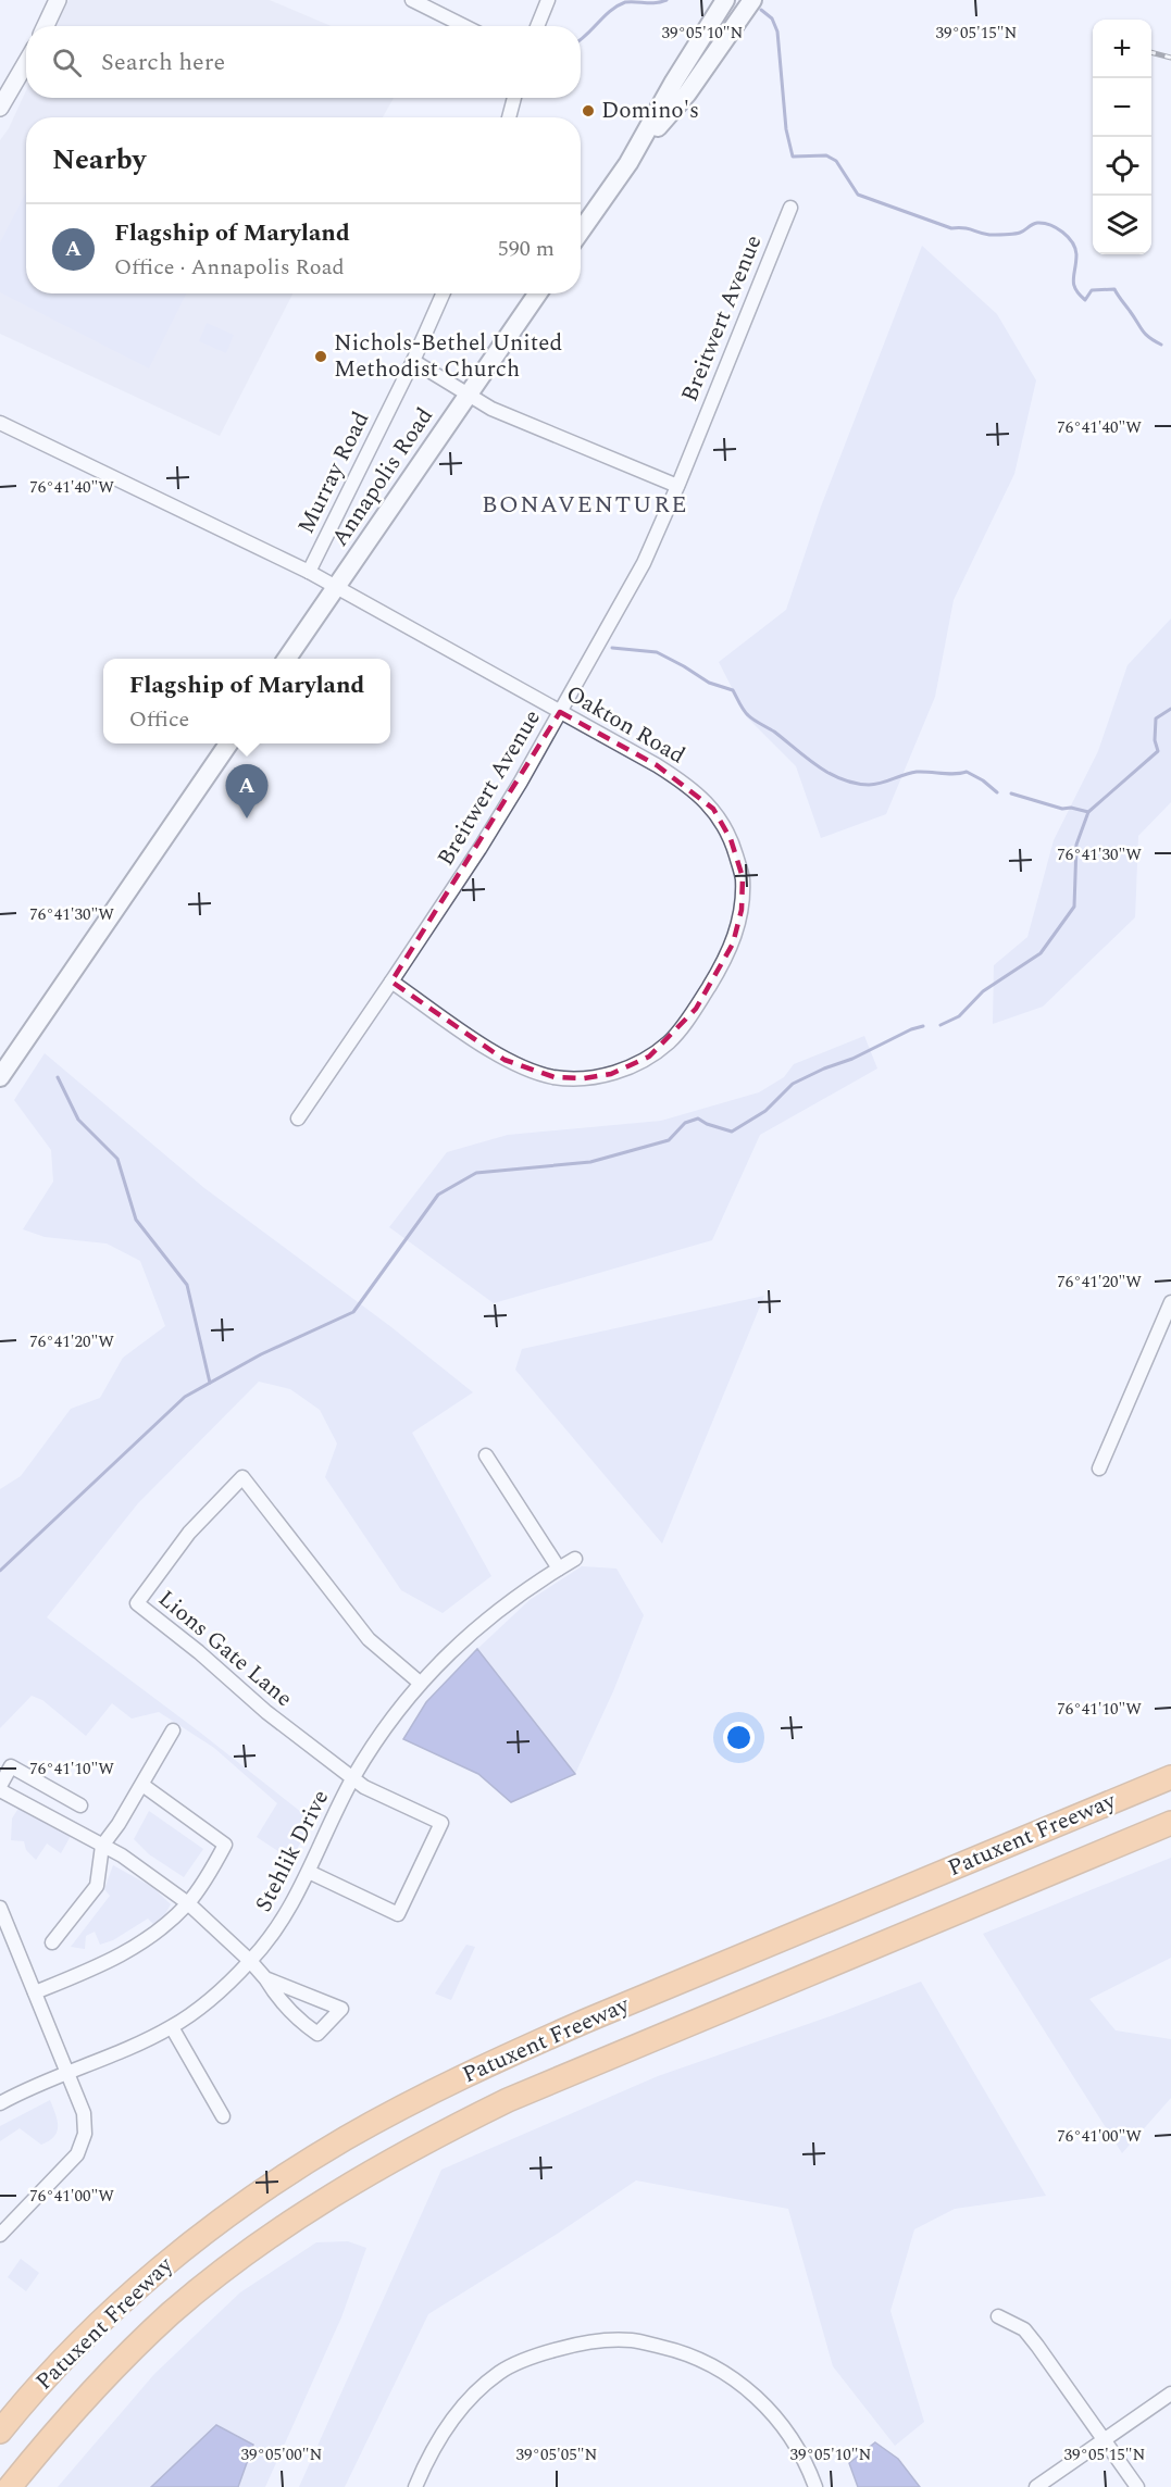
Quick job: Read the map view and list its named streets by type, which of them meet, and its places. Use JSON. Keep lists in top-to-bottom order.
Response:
{
  "streets": {
    "highway": ["Patuxent Freeway"],
    "main road": ["Annapolis Road"],
    "street": [
      "Breitwert Avenue",
      "Murray Road",
      "Oakton Road",
      "Lions Gate Lane",
      "Stehlik Drive"
    ]
  },
  "crossings": [
    ["Breitwert Avenue", "Oakton Road"],
    ["Murray Road", "Oakton Road"],
    ["Annapolis Road", "Oakton Road"],
    ["Lions Gate Lane", "Stehlik Drive"]
  ],
  "districts": ["BONAVENTURE"],
  "places": ["Domino's", "Nichols-Bethel United Methodist Church"],
  "page": {
    "map_buttons": ["+", "−"],
    "search": "Search here",
    "heading": "Nearby",
    "list": [
      {
        "mark": "A",
        "name": "Flagship of Maryland",
        "note": "Office · Annapolis Road",
        "value": "590 m"
      }
    ],
    "popup": ["Flagship of Maryland", "Office"],
    "pins": "A"
  },
  "coordinates": [
    "39°05'10\"N",
    "39°05'15\"N",
    "76°41'40\"W",
    "76°41'30\"W",
    "76°41'20\"W",
    "76°41'10\"W",
    "76°41'00\"W",
    "39°05'00\"N",
    "39°05'05\"N"
  ]
}
